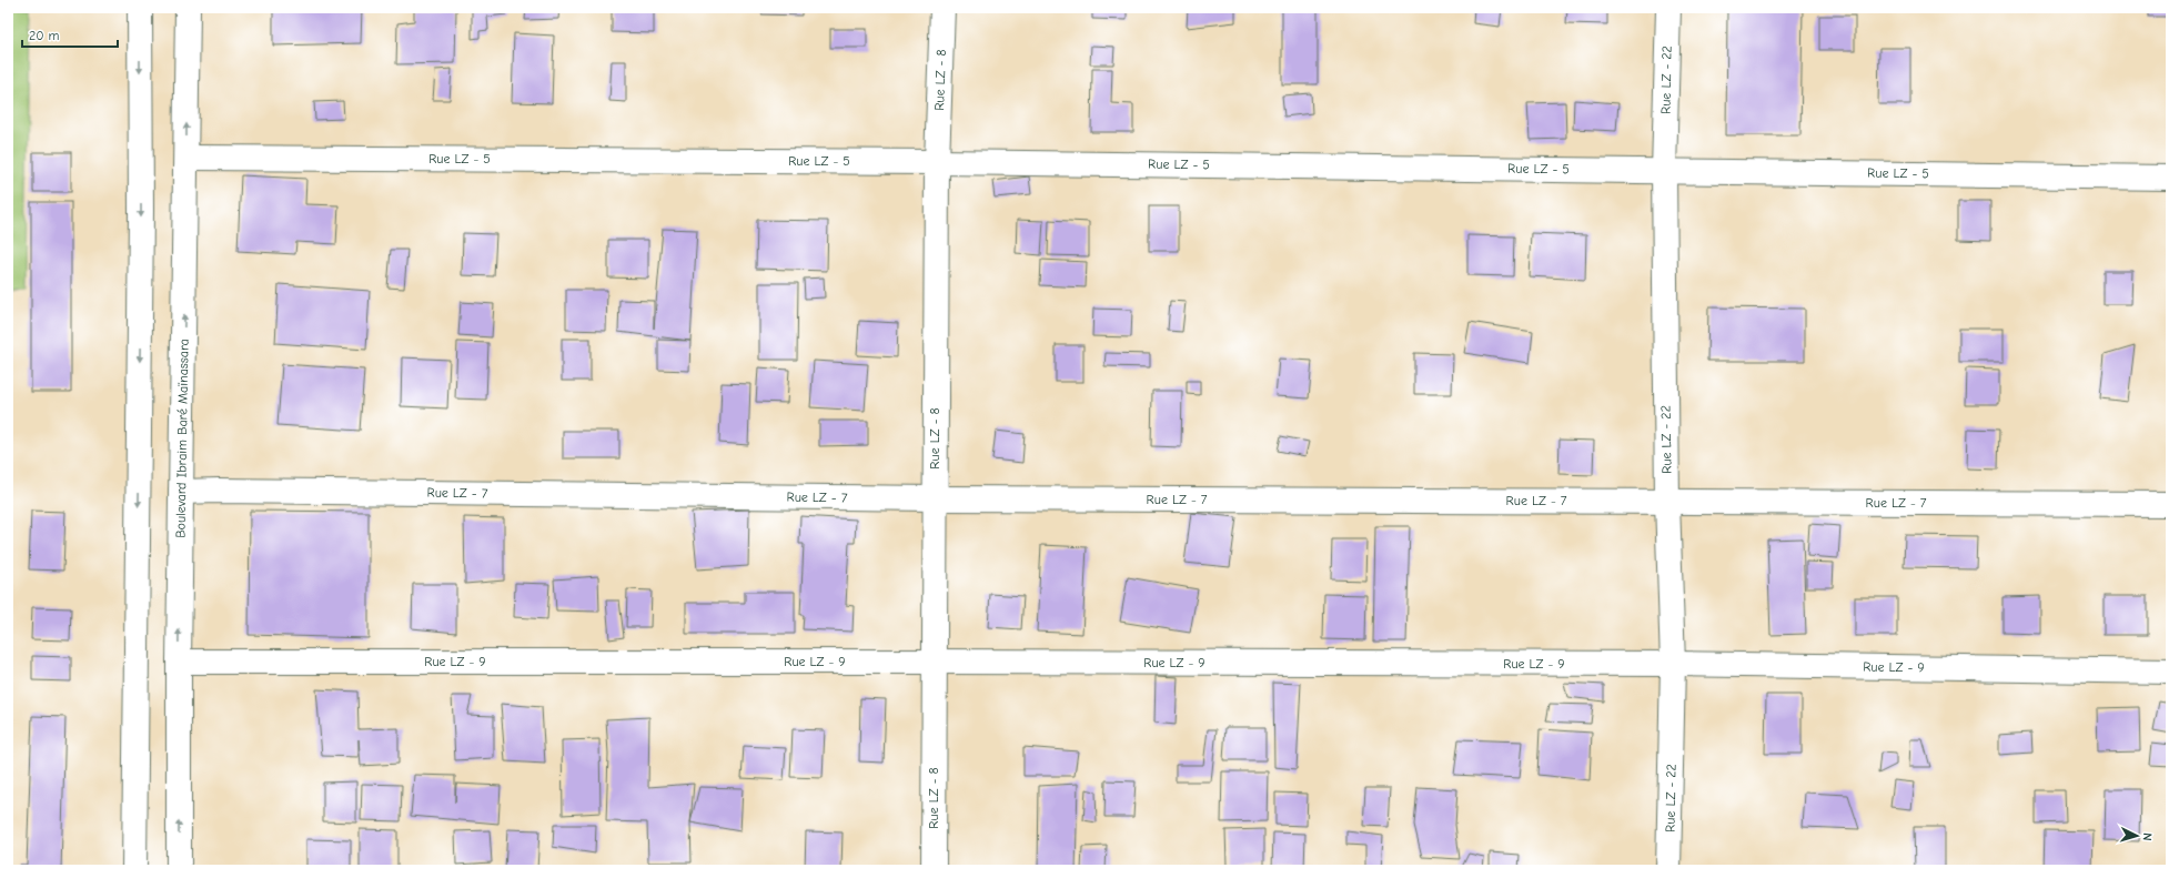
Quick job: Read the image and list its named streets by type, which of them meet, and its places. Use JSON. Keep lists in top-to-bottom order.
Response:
{
  "streets": {
    "street": [
      "Rue LZ - 8",
      "Rue LZ - 22",
      "Rue LZ - 5",
      "Boulevard Ibraim Baré Maïnassara",
      "Rue LZ - 7",
      "Rue LZ - 9"
    ]
  },
  "crossings": [
    ["Rue LZ - 8", "Rue LZ - 5"],
    ["Rue LZ - 8", "Rue LZ - 7"],
    ["Rue LZ - 8", "Rue LZ - 9"],
    ["Rue LZ - 22", "Rue LZ - 5"],
    ["Rue LZ - 22", "Rue LZ - 7"],
    ["Rue LZ - 22", "Rue LZ - 9"],
    ["Rue LZ - 5", "Boulevard Ibraim Baré Maïnassara"],
    ["Boulevard Ibraim Baré Maïnassara", "Rue LZ - 7"],
    ["Boulevard Ibraim Baré Maïnassara", "Rue LZ - 9"]
  ],
  "scale_bar": "20 m",
  "north": "right"
}
